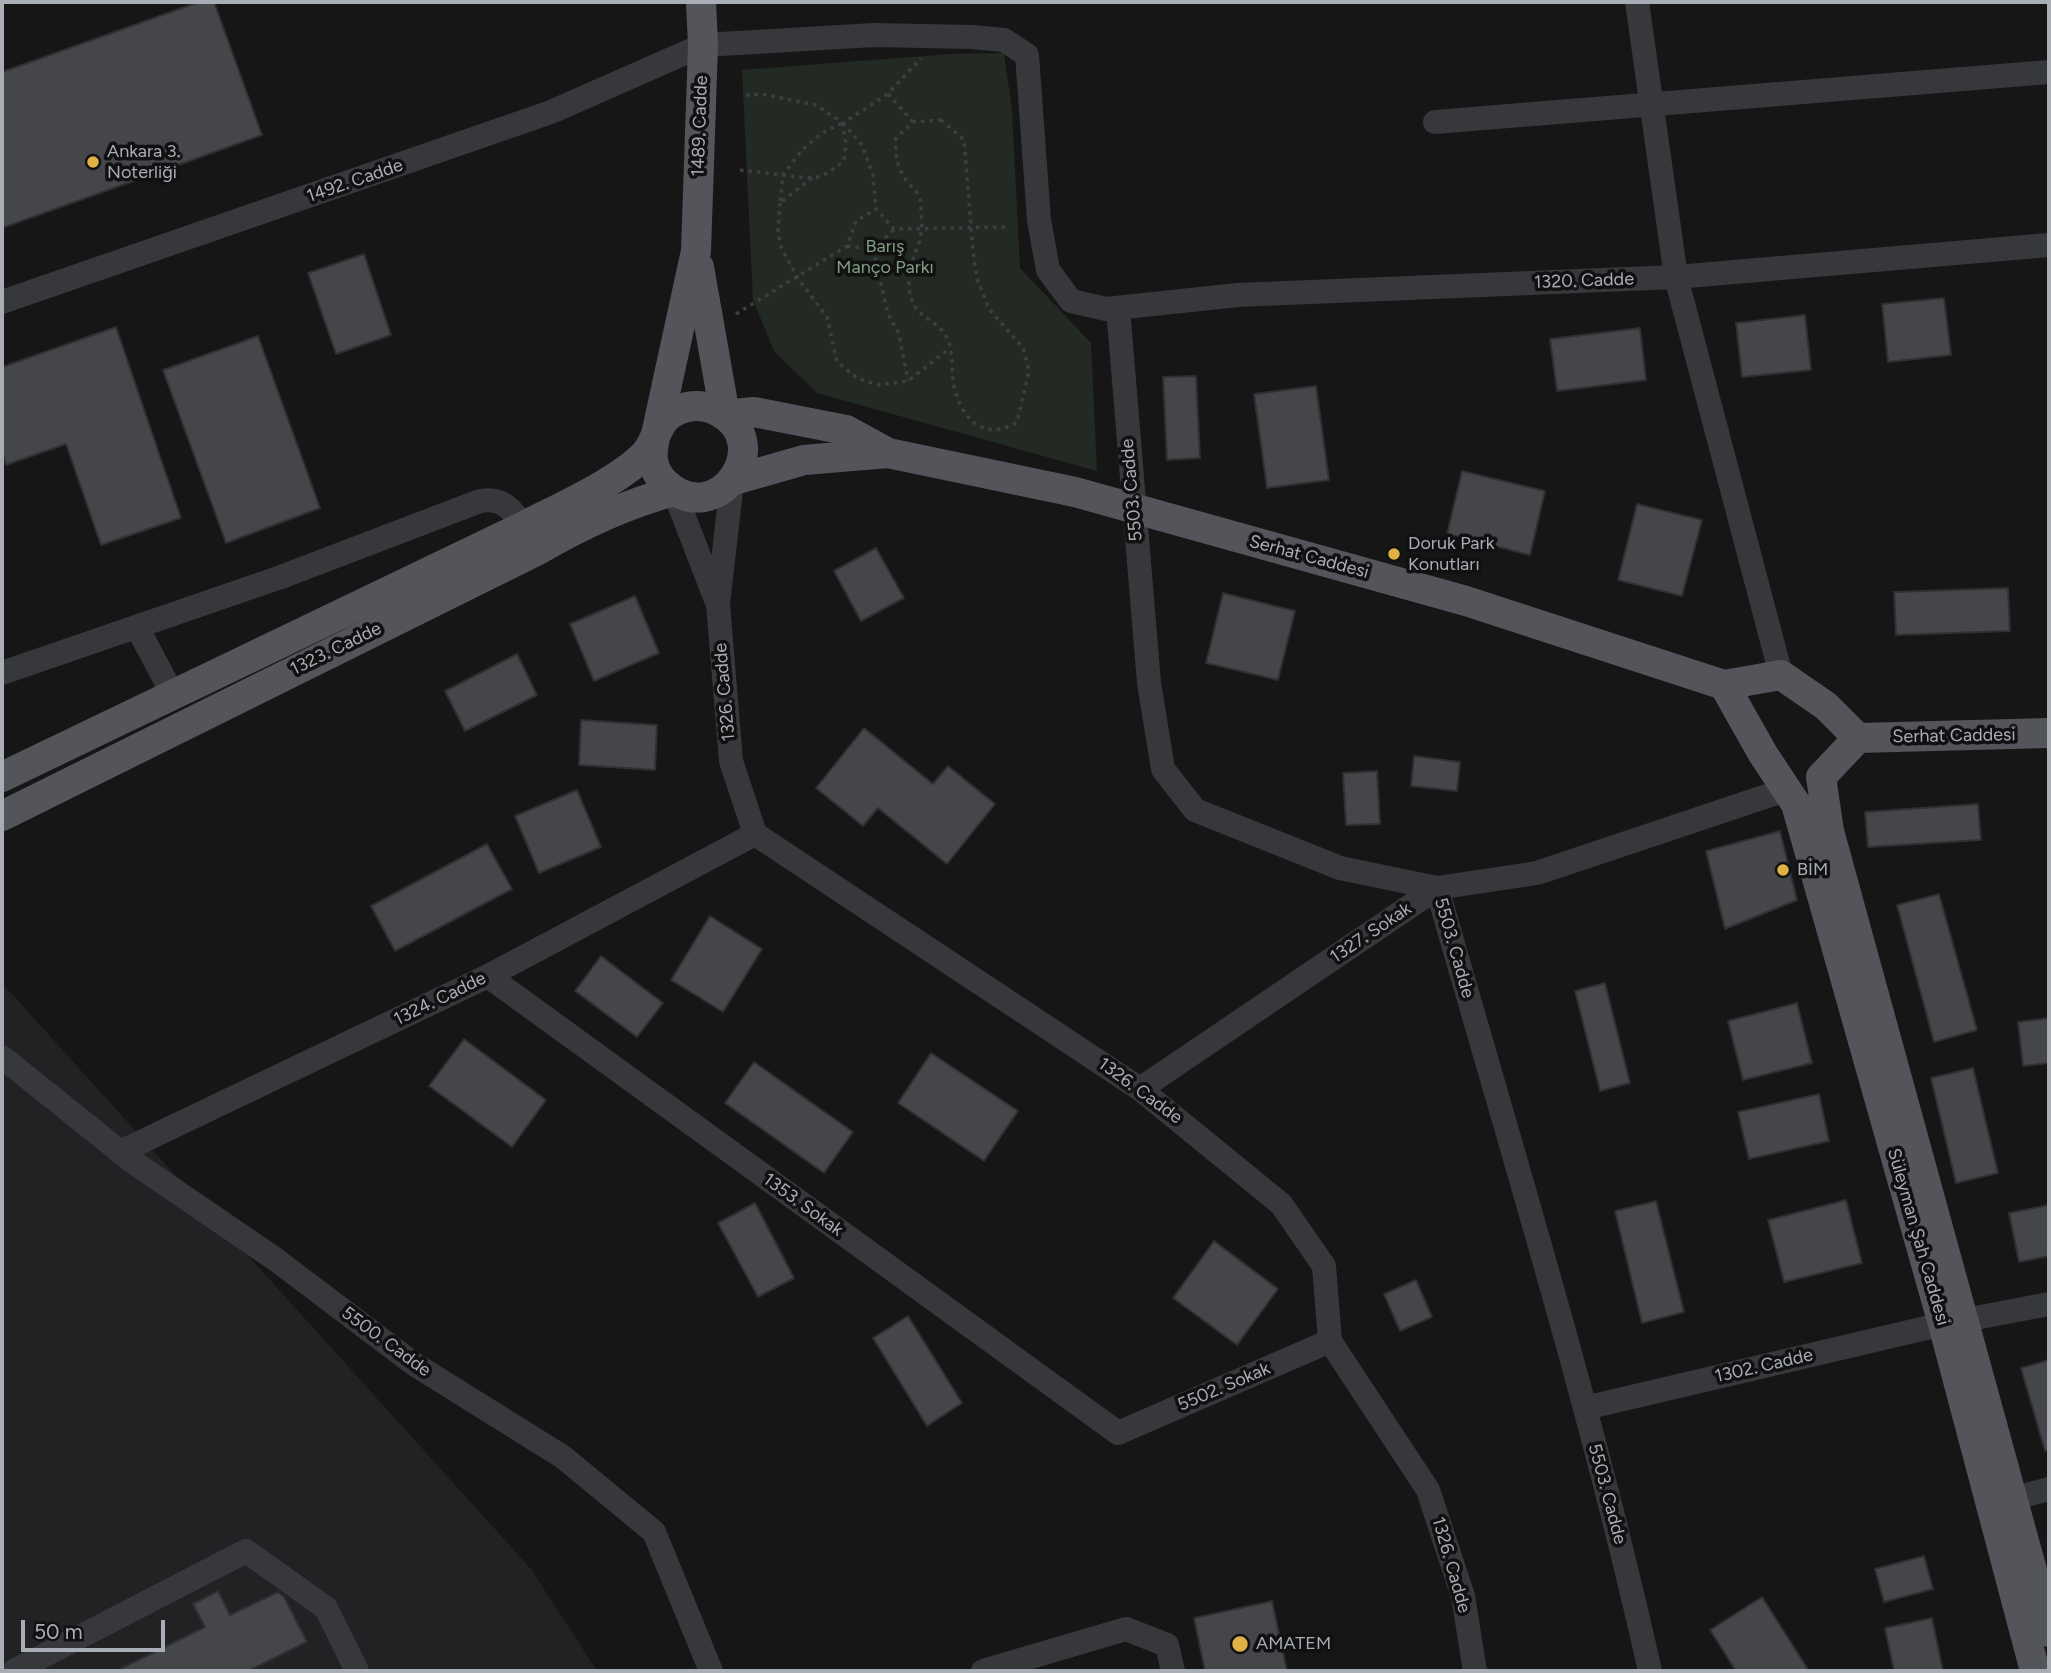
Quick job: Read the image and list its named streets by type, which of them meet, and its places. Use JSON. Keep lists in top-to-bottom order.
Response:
{
  "streets": {
    "main road": [
      "1489. Cadde",
      "Serhat Caddesi",
      "1323. Cadde",
      "Süleyman Şah Caddesi"
    ],
    "street": [
      "1492. Cadde",
      "1320. Cadde",
      "5503. Cadde",
      "1326. Cadde",
      "1327. Sokak",
      "1324. Cadde",
      "1353. Sokak",
      "5500. Cadde",
      "1302. Cadde",
      "5502. Sokak"
    ]
  },
  "crossings": [
    ["1489. Cadde", "1492. Cadde"],
    ["1489. Cadde", "1323. Cadde"],
    ["1320. Cadde", "5503. Cadde"],
    ["5503. Cadde", "Serhat Caddesi"],
    ["5503. Cadde", "1327. Sokak"],
    ["5503. Cadde", "1302. Cadde"],
    ["1326. Cadde", "1327. Sokak"],
    ["1326. Cadde", "1324. Cadde"],
    ["1326. Cadde", "5502. Sokak"],
    ["1327. Sokak", "Süleyman Şah Caddesi"],
    ["1324. Cadde", "1353. Sokak"],
    ["1324. Cadde", "5500. Cadde"],
    ["1353. Sokak", "5502. Sokak"],
    ["Süleyman Şah Caddesi", "1302. Cadde"]
  ],
  "parks": ["Barış Manço Parkı"],
  "places": [
    "Ankara 3. Noterliği",
    "Doruk Park Konutları",
    "BİM",
    "AMATEM"
  ],
  "scale_bar": "50 m"
}
